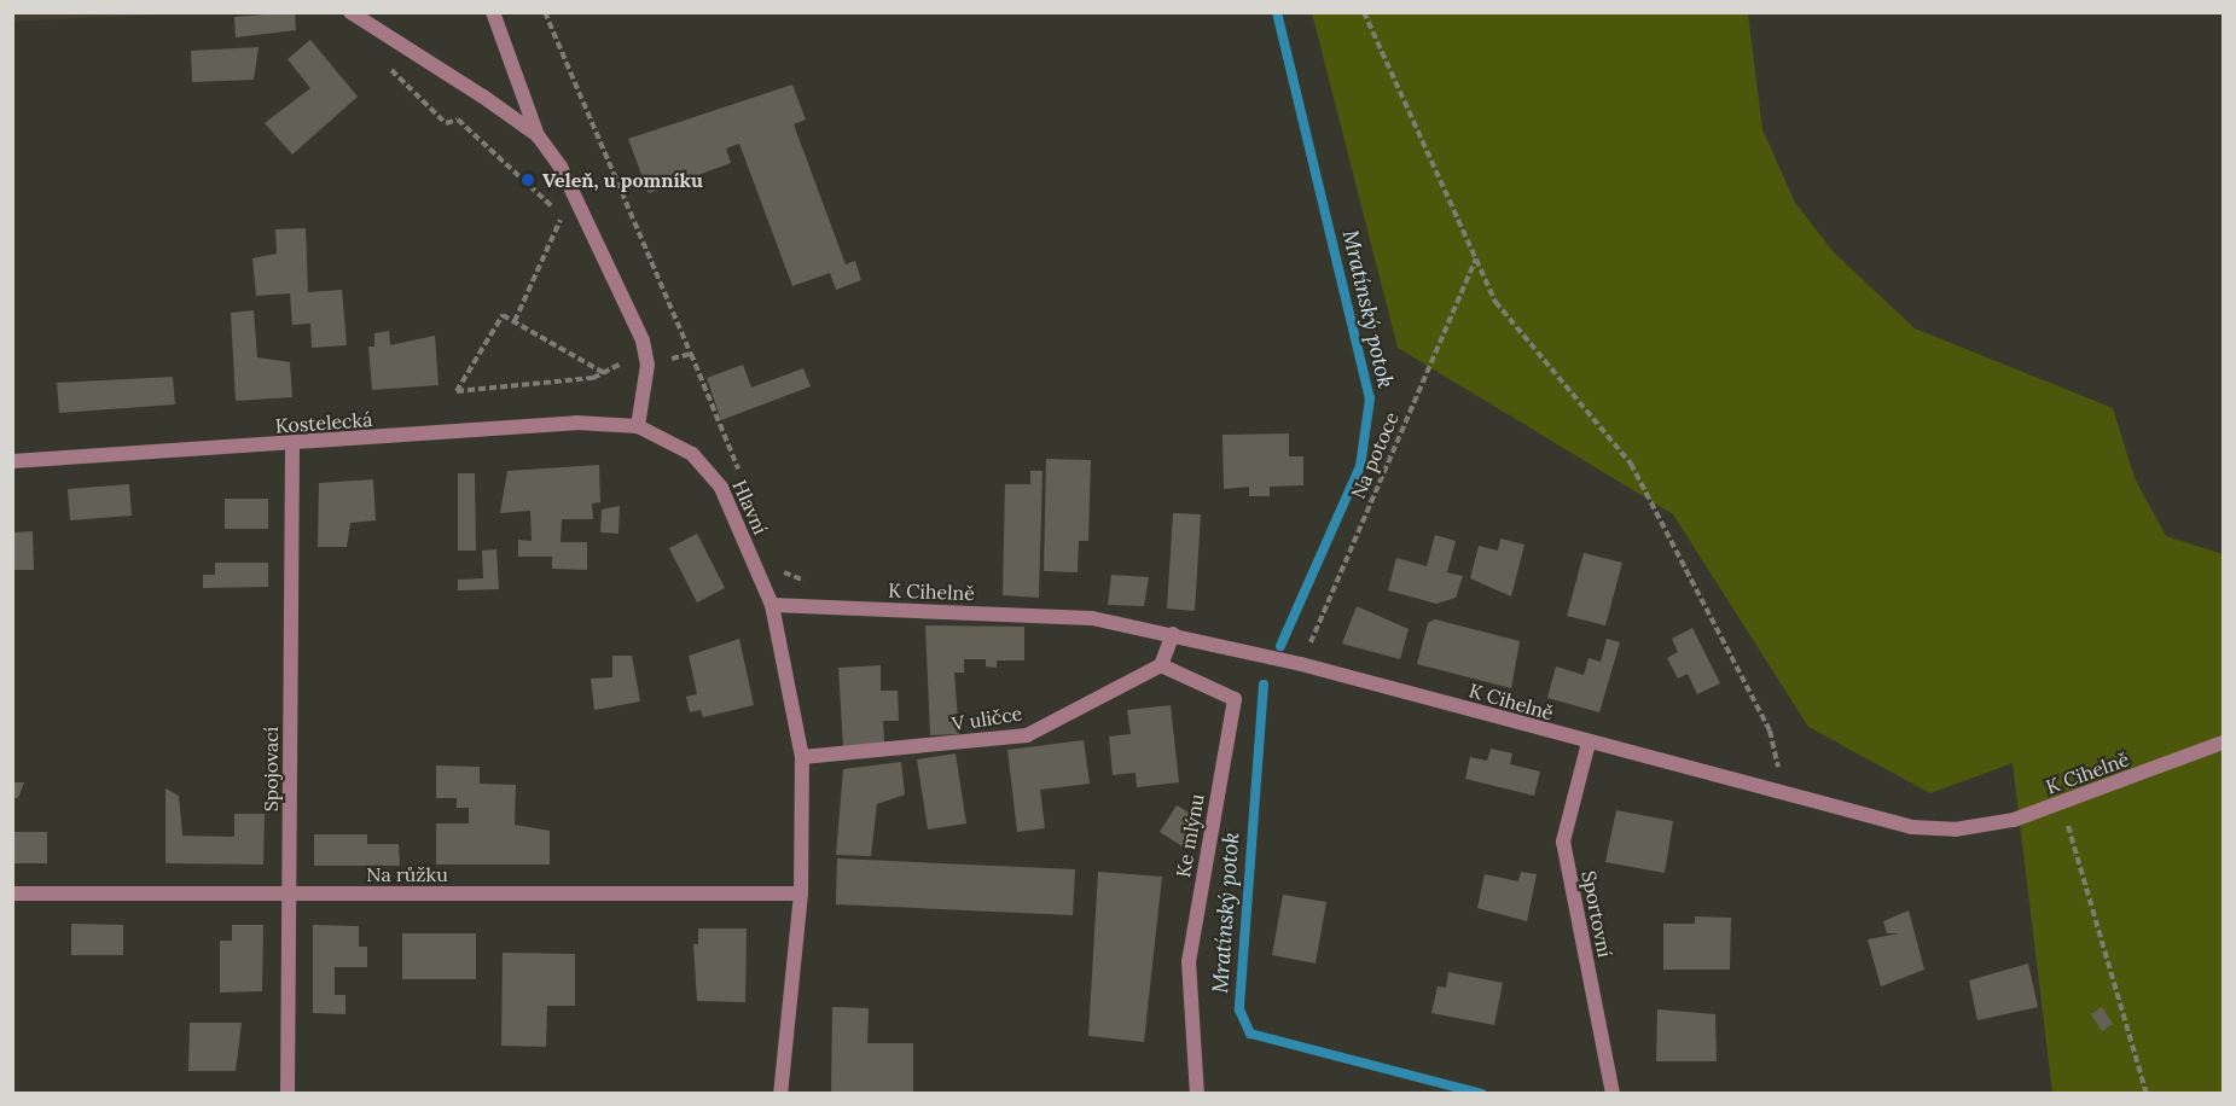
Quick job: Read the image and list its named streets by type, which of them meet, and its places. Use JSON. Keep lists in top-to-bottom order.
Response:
{
  "streets": {
    "street": [
      "Kostelecká",
      "Hlavní",
      "K Cihelně",
      "V uličce",
      "Spojovací",
      "Ke mlýnu",
      "Na růžku",
      "Sportovní"
    ],
    "path": ["Na potoce"]
  },
  "crossings": [
    ["Kostelecká", "Hlavní"],
    ["Kostelecká", "Spojovací"],
    ["Na potoce", "K Cihelně"],
    ["Hlavní", "K Cihelně"],
    ["Hlavní", "V uličce"],
    ["Hlavní", "Na růžku"],
    ["K Cihelně", "Sportovní"],
    ["V uličce", "Ke mlýnu"],
    ["Spojovací", "Na růžku"]
  ],
  "water": ["Mratínský potok"],
  "places": ["Veleň, u pomníku"]
}
